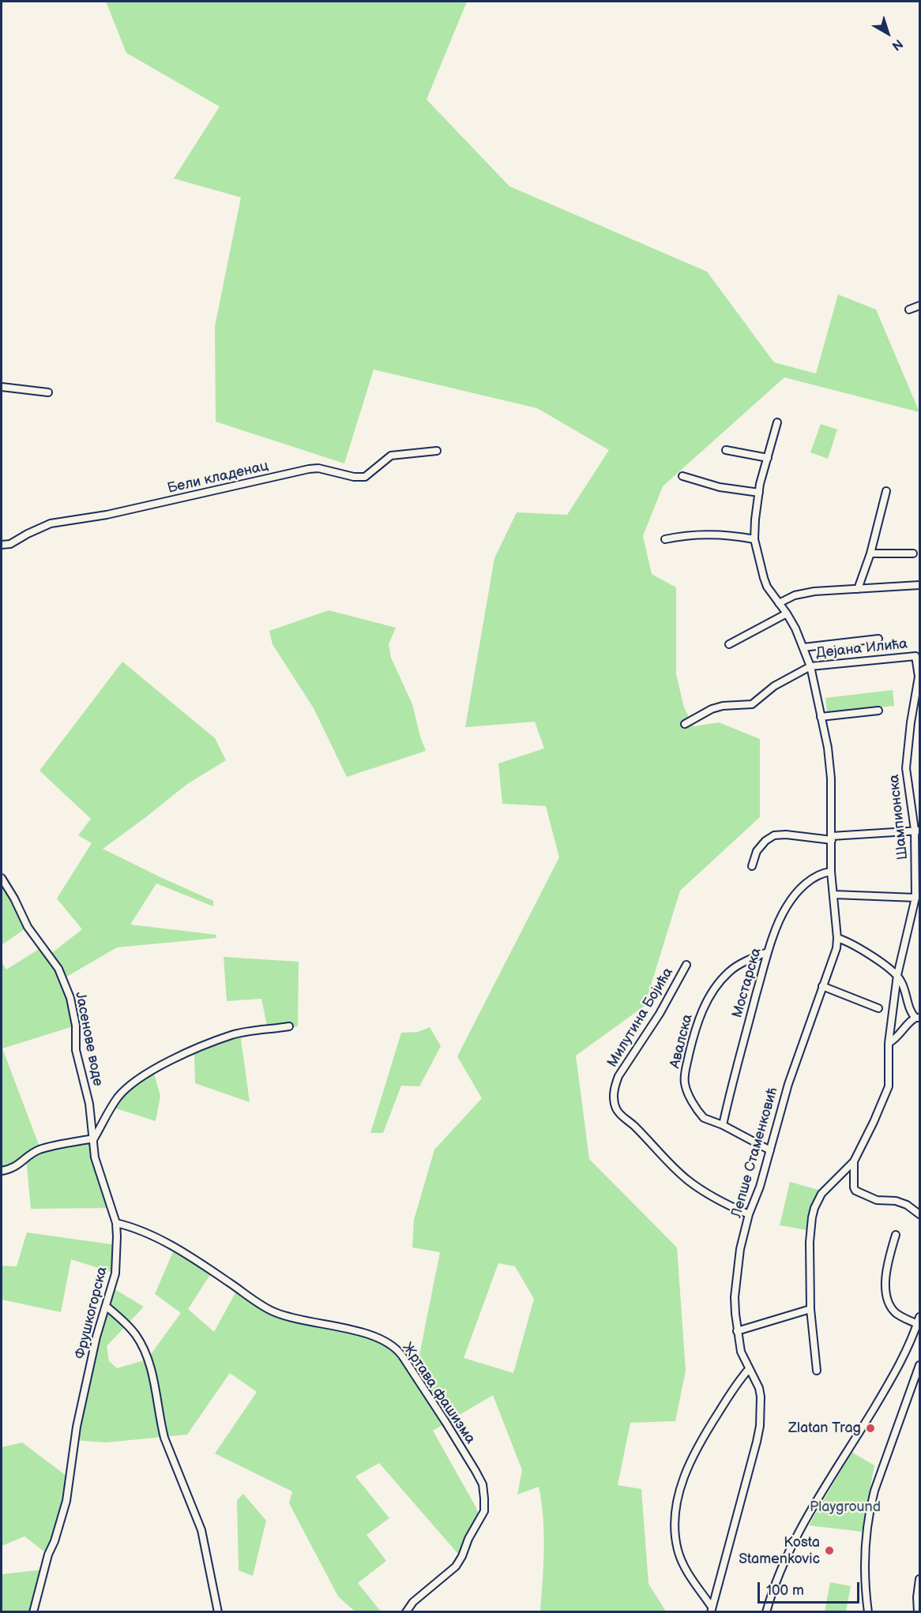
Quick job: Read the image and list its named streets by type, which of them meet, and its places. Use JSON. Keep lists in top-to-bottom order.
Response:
{
  "streets": {
    "street": [
      "Бели кладенац",
      "Дејана Илића",
      "Шампионска",
      "Мостарска",
      "Милутина Бојића",
      "Јасенове воде",
      "Авалска",
      "Лепше Стаменковић",
      "Фрушкогорска",
      "Жртава фашизма"
    ]
  },
  "crossings": [
    ["Дејана Илића", "Шампионска"],
    ["Дејана Илића", "Лепше Стаменковић"],
    ["Мостарска", "Авалска"],
    ["Мостарска", "Лепше Стаменковић"],
    ["Милутина Бојића", "Лепше Стаменковић"],
    ["Јасенове воде", "Фрушкогорска"],
    ["Авалска", "Лепше Стаменковић"],
    ["Фрушкогорска", "Жртава фашизма"]
  ],
  "parks": ["Playground"],
  "places": ["Zlatan Trag", "Kosta Stamenkovic"],
  "scale_bar": "100 m",
  "north": "bottom right"
}
